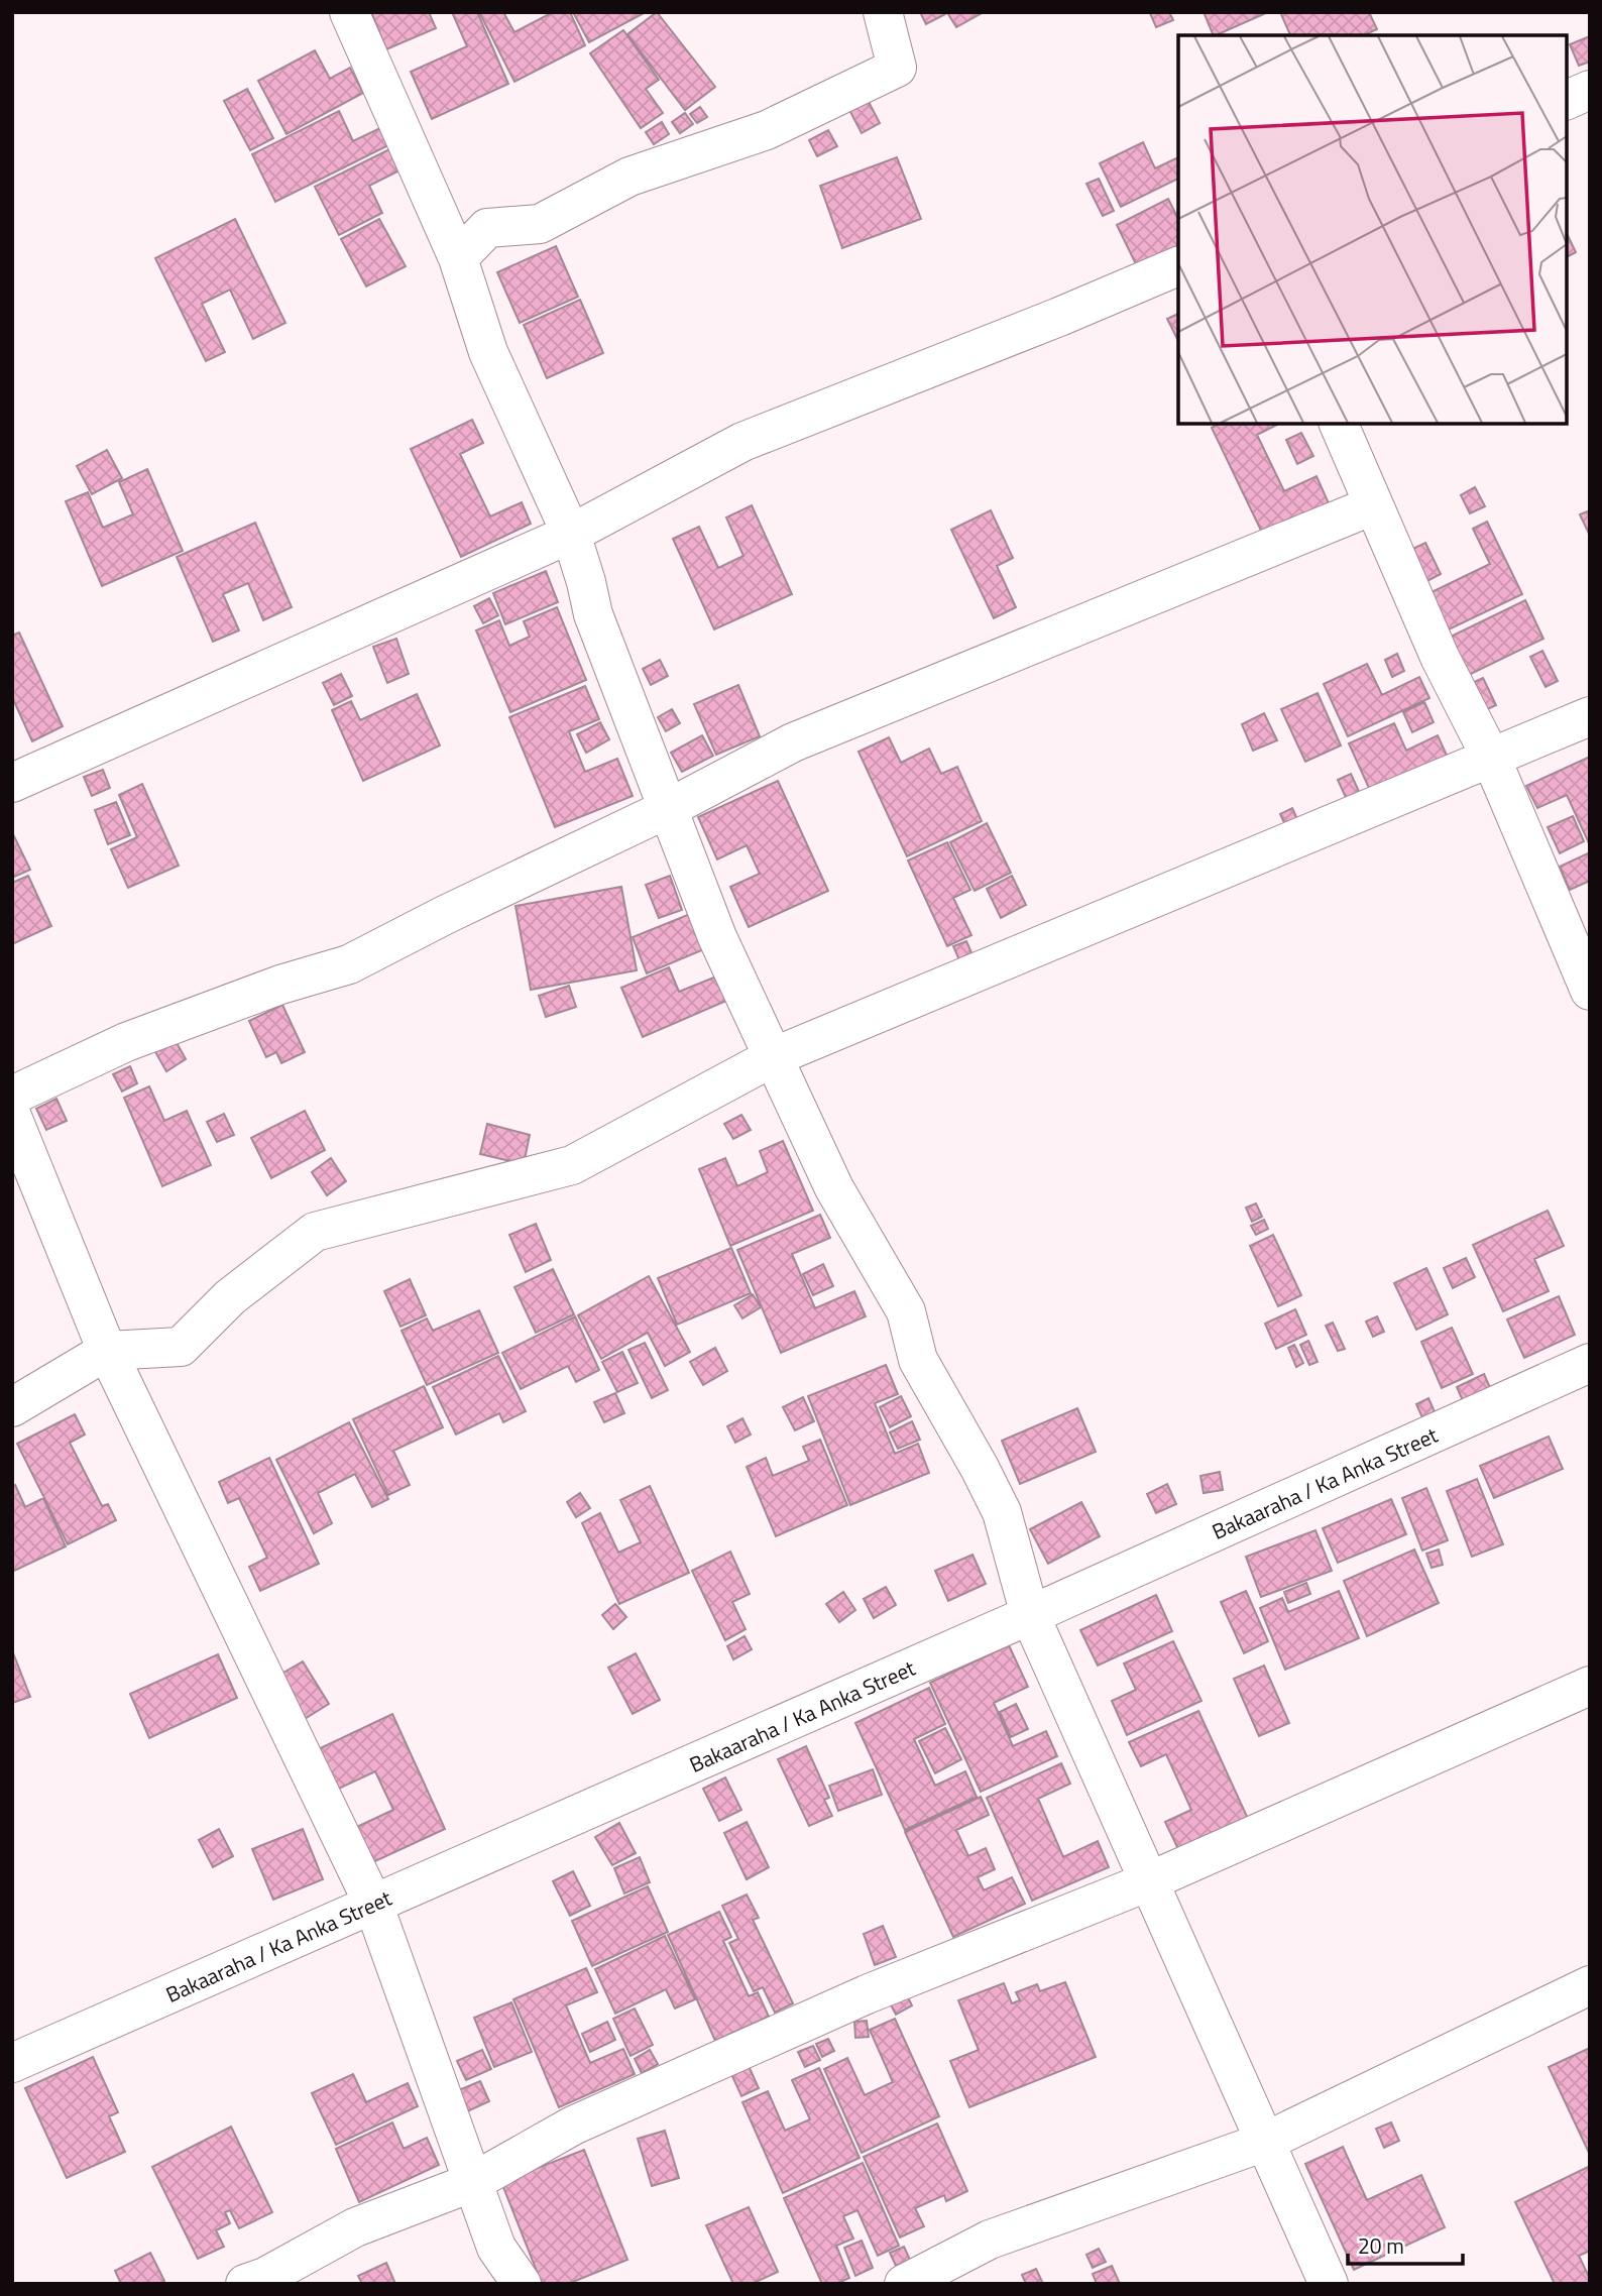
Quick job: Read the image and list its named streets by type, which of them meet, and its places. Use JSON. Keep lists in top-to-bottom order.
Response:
{
  "streets": {
    "street": ["Bakaaraha / Ka Anka Street"]
  },
  "scale_bar": "20 m"
}
